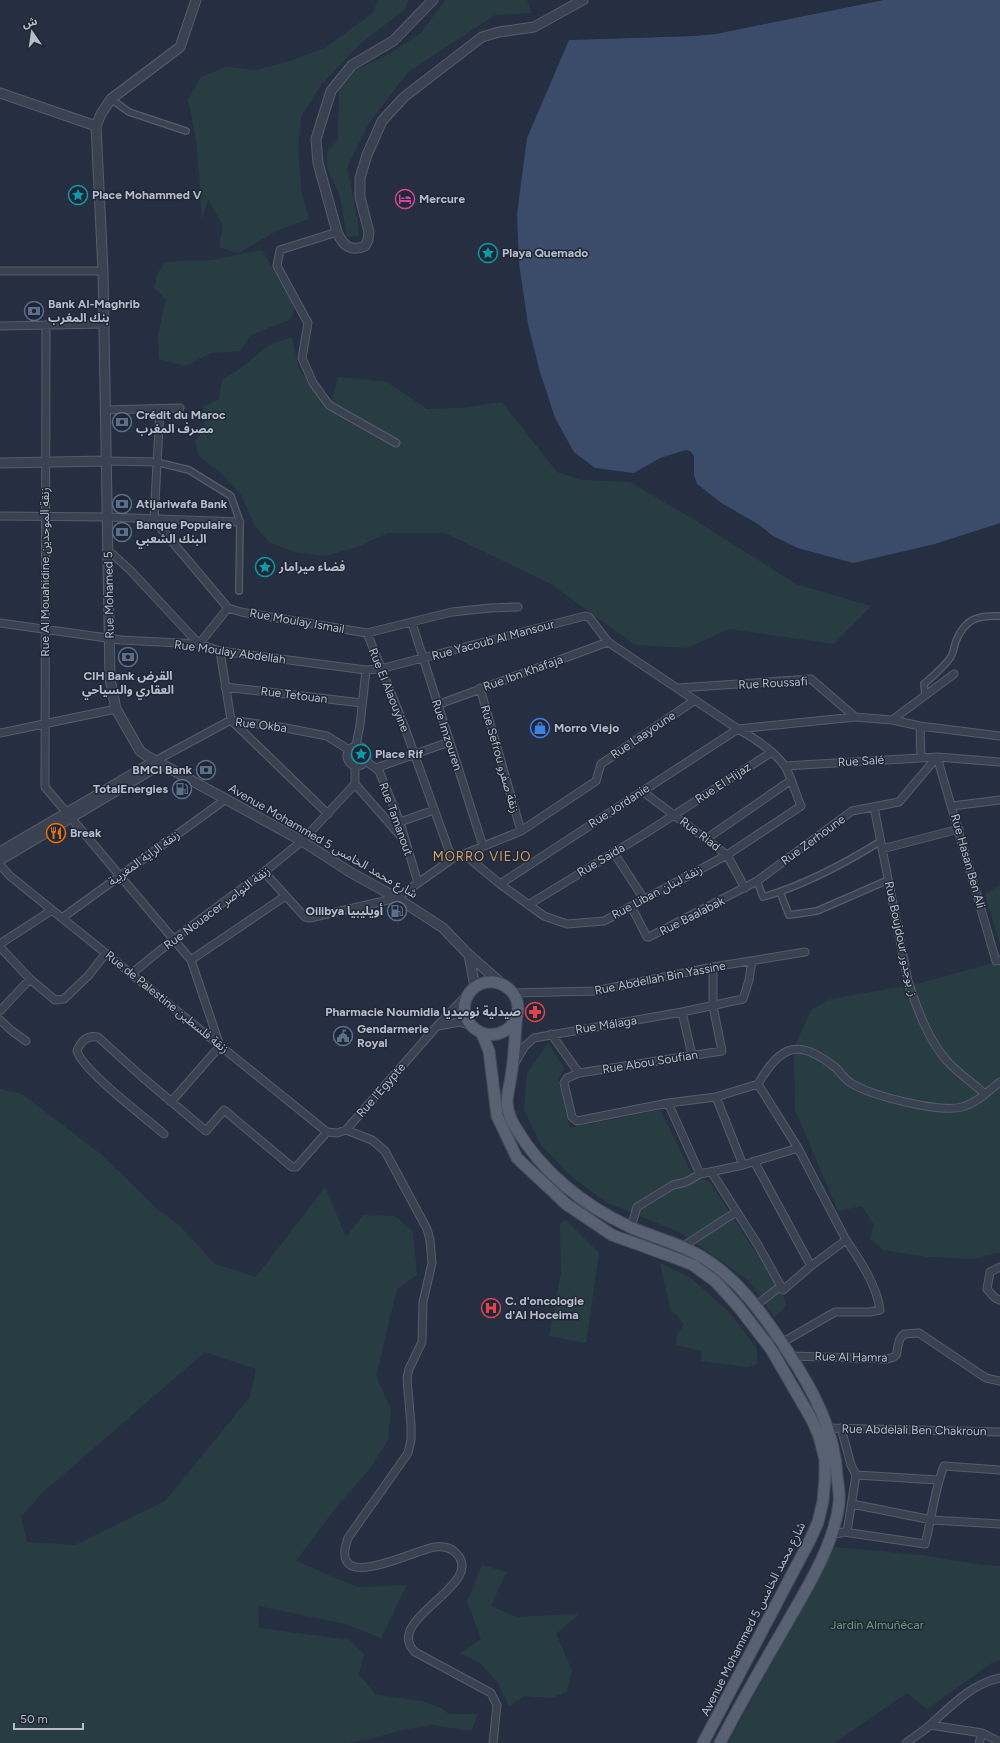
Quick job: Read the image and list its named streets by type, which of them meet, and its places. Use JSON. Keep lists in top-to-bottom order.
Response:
{
  "streets": {
    "main road": ["Avenue Mohammed 5 شارع محمد الخامس"],
    "street": [
      "Rue Al Mouahidine زنقة الموحدين",
      "Rue Mohamed 5",
      "Rue Moulay Ismail",
      "Rue Yacoub Al Mansour",
      "Rue Moulay Abdellah",
      "Rue Ibn Khafaja",
      "Rue Roussafi",
      "Rue El Alaouyine",
      "Rue Tetouan",
      "Rue Okba",
      "Rue Imzouren",
      "Rue Laayoune",
      "Rue Sefrou زنقة صفرو",
      "Rue Salé",
      "Rue El Hijaz",
      "Rue Jordanie",
      "Rue Tamanout",
      "Rue Riad",
      "Rue Zerhoune",
      "زنقة الراية المغربية",
      "Rue Saida",
      "Rue Hasan Ben Ali",
      "Rue Liban زنقة لبنان",
      "Rue Nouacer زنقة النواصر",
      "Rue Baalabak",
      "Rue Boujdour ز. بوجدور",
      "Rue Abdellah Bin Yassine",
      "Rue de Palestine زنقة فلسطين",
      "Rue Málaga",
      "Rue Abou Soufian",
      "Rue l'Egypte",
      "Rue Al Hamra",
      "Rue Abdelali Ben Chakroun"
    ]
  },
  "crossings": [
    ["Rue Al Mouahidine زنقة الموحدين", "Rue Moulay Abdellah"],
    ["Rue Al Mouahidine زنقة الموحدين", "زنقة الراية المغربية"],
    ["Rue Al Mouahidine زنقة الموحدين", "Rue Nouacer زنقة النواصر"],
    ["Rue Mohamed 5", "Rue Moulay Abdellah"],
    ["Rue Mohamed 5", "Rue Okba"],
    ["Rue Mohamed 5", "Avenue Mohammed 5 شارع محمد الخامس"],
    ["Rue Moulay Ismail", "Rue El Alaouyine"],
    ["Rue Yacoub Al Mansour", "Rue Moulay Abdellah"],
    ["Rue Yacoub Al Mansour", "Rue Ibn Khafaja"],
    ["Rue Yacoub Al Mansour", "Rue El Alaouyine"],
    ["Rue Yacoub Al Mansour", "Rue Imzouren"],
    ["Rue Ibn Khafaja", "Rue Imzouren"],
    ["Rue Ibn Khafaja", "Rue Sefrou زنقة صفرو"],
    ["Rue El Alaouyine", "Rue Laayoune"],
    ["Rue Okba", "Rue Tamanout"],
    ["Rue Okba", "Avenue Mohammed 5 شارع محمد الخامس"],
    ["Rue Imzouren", "Rue Laayoune"],
    ["Rue Laayoune", "Rue Sefrou زنقة صفرو"],
    ["Rue Laayoune", "Rue Tamanout"],
    ["Rue Laayoune", "Avenue Mohammed 5 شارع محمد الخامس"],
    ["Rue Laayoune", "Rue Liban زنقة لبنان"],
    ["Rue Salé", "Rue Zerhoune"],
    ["Rue Salé", "Rue Hasan Ben Ali"],
    ["Rue El Hijaz", "Rue Riad"],
    ["Rue El Hijaz", "Rue Saida"],
    ["Rue Jordanie", "Rue Riad"],
    ["Rue Jordanie", "Rue Liban زنقة لبنان"],
    ["Rue Riad", "Rue Zerhoune"],
    ["Rue Riad", "Rue Saida"],
    ["Rue Riad", "Rue Liban زنقة لبنان"],
    ["Rue Riad", "Rue Baalabak"],
    ["Rue Zerhoune", "Rue Hasan Ben Ali"],
    ["Rue Zerhoune", "Rue Baalabak"],
    ["Rue Zerhoune", "Rue Boujdour ز. بوجدور"],
    ["Avenue Mohammed 5 شارع محمد الخامس", "زنقة الراية المغربية"],
    ["Avenue Mohammed 5 شارع محمد الخامس", "Rue Nouacer زنقة النواصر"],
    ["Avenue Mohammed 5 شارع محمد الخامس", "Rue Abdellah Bin Yassine"],
    ["Avenue Mohammed 5 شارع محمد الخامس", "Rue l'Egypte"],
    ["زنقة الراية المغربية", "Rue de Palestine زنقة فلسطين"],
    ["Rue Saida", "Rue Liban زنقة لبنان"],
    ["Rue Liban زنقة لبنان", "Rue Baalabak"],
    ["Rue Nouacer زنقة النواصر", "Rue de Palestine زنقة فلسطين"],
    ["Rue Abdellah Bin Yassine", "Rue Málaga"],
    ["Rue Abdellah Bin Yassine", "Rue l'Egypte"],
    ["Rue Málaga", "Rue Abou Soufian"]
  ],
  "districts": ["MORRO VIEJO"],
  "parks": ["Jardín Almuñécar"],
  "places": {
    "place": [
      "Place Mohammed V",
      "Playa Quemado",
      "فضاء ميرامار",
      "Place Rif"
    ],
    "hotel": ["Mercure"],
    "bank": [
      "Bank Al-Maghrib بنك المغرب",
      "Crédit du Maroc مصرف المغرب",
      "Atijariwafa Bank",
      "Banque Populaire البنك الشعبي",
      "CIH Bank القرض العقاري والسياحي",
      "BMCI Bank"
    ],
    "shop": ["Morro Viejo"],
    "fuel station": ["TotalEnergies", "Oilibya أويليبيا"],
    "restaurant": ["Break"],
    "pharmacy": ["Pharmacie Noumidia صيدلية نوميديا"],
    "public building": ["Gendarmerie Royal"],
    "hospital": ["C. d'oncologie d'Al Hoceima"]
  },
  "scale_bar": "50 m",
  "north": "top"
}
